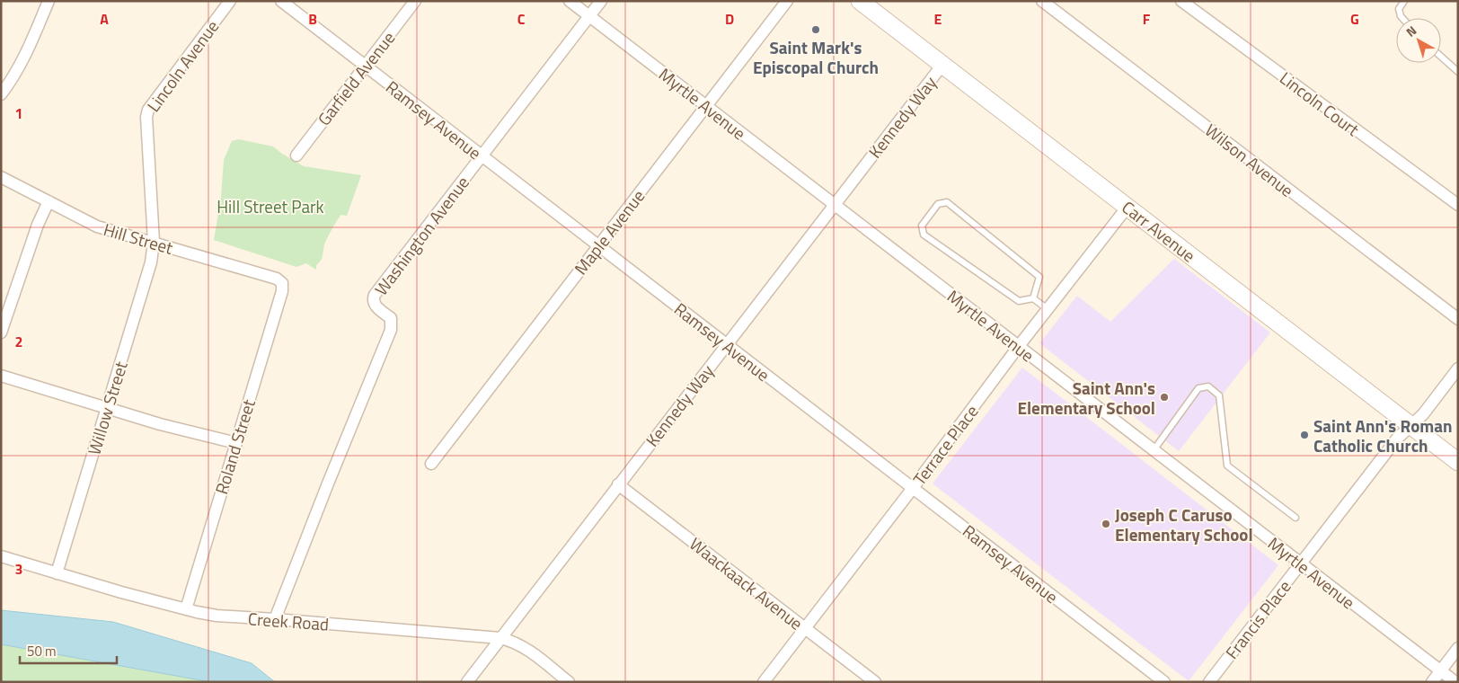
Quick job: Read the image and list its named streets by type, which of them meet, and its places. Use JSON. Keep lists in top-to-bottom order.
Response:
{
  "streets": {
    "street": [
      "Lincoln Avenue",
      "Garfield Avenue",
      "Myrtle Avenue",
      "Lincoln Court",
      "Kennedy Way",
      "Ramsey Avenue",
      "Wilson Avenue",
      "Carr Avenue",
      "Maple Avenue",
      "Washington Avenue",
      "Hill Street",
      "Willow Street",
      "Terrace Place",
      "Roland Street",
      "Waackaack Avenue",
      "Francis Place",
      "Creek Road"
    ]
  },
  "crossings": [
    ["Lincoln Avenue", "Hill Street"],
    ["Lincoln Avenue", "Willow Street"],
    ["Garfield Avenue", "Ramsey Avenue"],
    ["Myrtle Avenue", "Kennedy Way"],
    ["Myrtle Avenue", "Maple Avenue"],
    ["Myrtle Avenue", "Washington Avenue"],
    ["Myrtle Avenue", "Terrace Place"],
    ["Myrtle Avenue", "Francis Place"],
    ["Kennedy Way", "Ramsey Avenue"],
    ["Kennedy Way", "Carr Avenue"],
    ["Kennedy Way", "Waackaack Avenue"],
    ["Kennedy Way", "Creek Road"],
    ["Ramsey Avenue", "Maple Avenue"],
    ["Ramsey Avenue", "Washington Avenue"],
    ["Ramsey Avenue", "Terrace Place"],
    ["Carr Avenue", "Terrace Place"],
    ["Carr Avenue", "Francis Place"],
    ["Washington Avenue", "Creek Road"],
    ["Hill Street", "Willow Street"],
    ["Hill Street", "Roland Street"],
    ["Willow Street", "Creek Road"],
    ["Terrace Place", "Waackaack Avenue"],
    ["Roland Street", "Creek Road"]
  ],
  "parks": ["Hill Street Park"],
  "places": [
    "Saint Mark's Episcopal Church",
    "Saint Ann's Elementary School",
    "Saint Ann's Roman Catholic Church",
    "Joseph C Caruso Elementary School"
  ],
  "scale_bar": "50 m",
  "north": "top left",
  "grid": {
    "columns": [
      "A",
      "B",
      "C",
      "D",
      "E",
      "F",
      "G"
    ],
    "rows": ["1", "2", "3"]
  }
}
